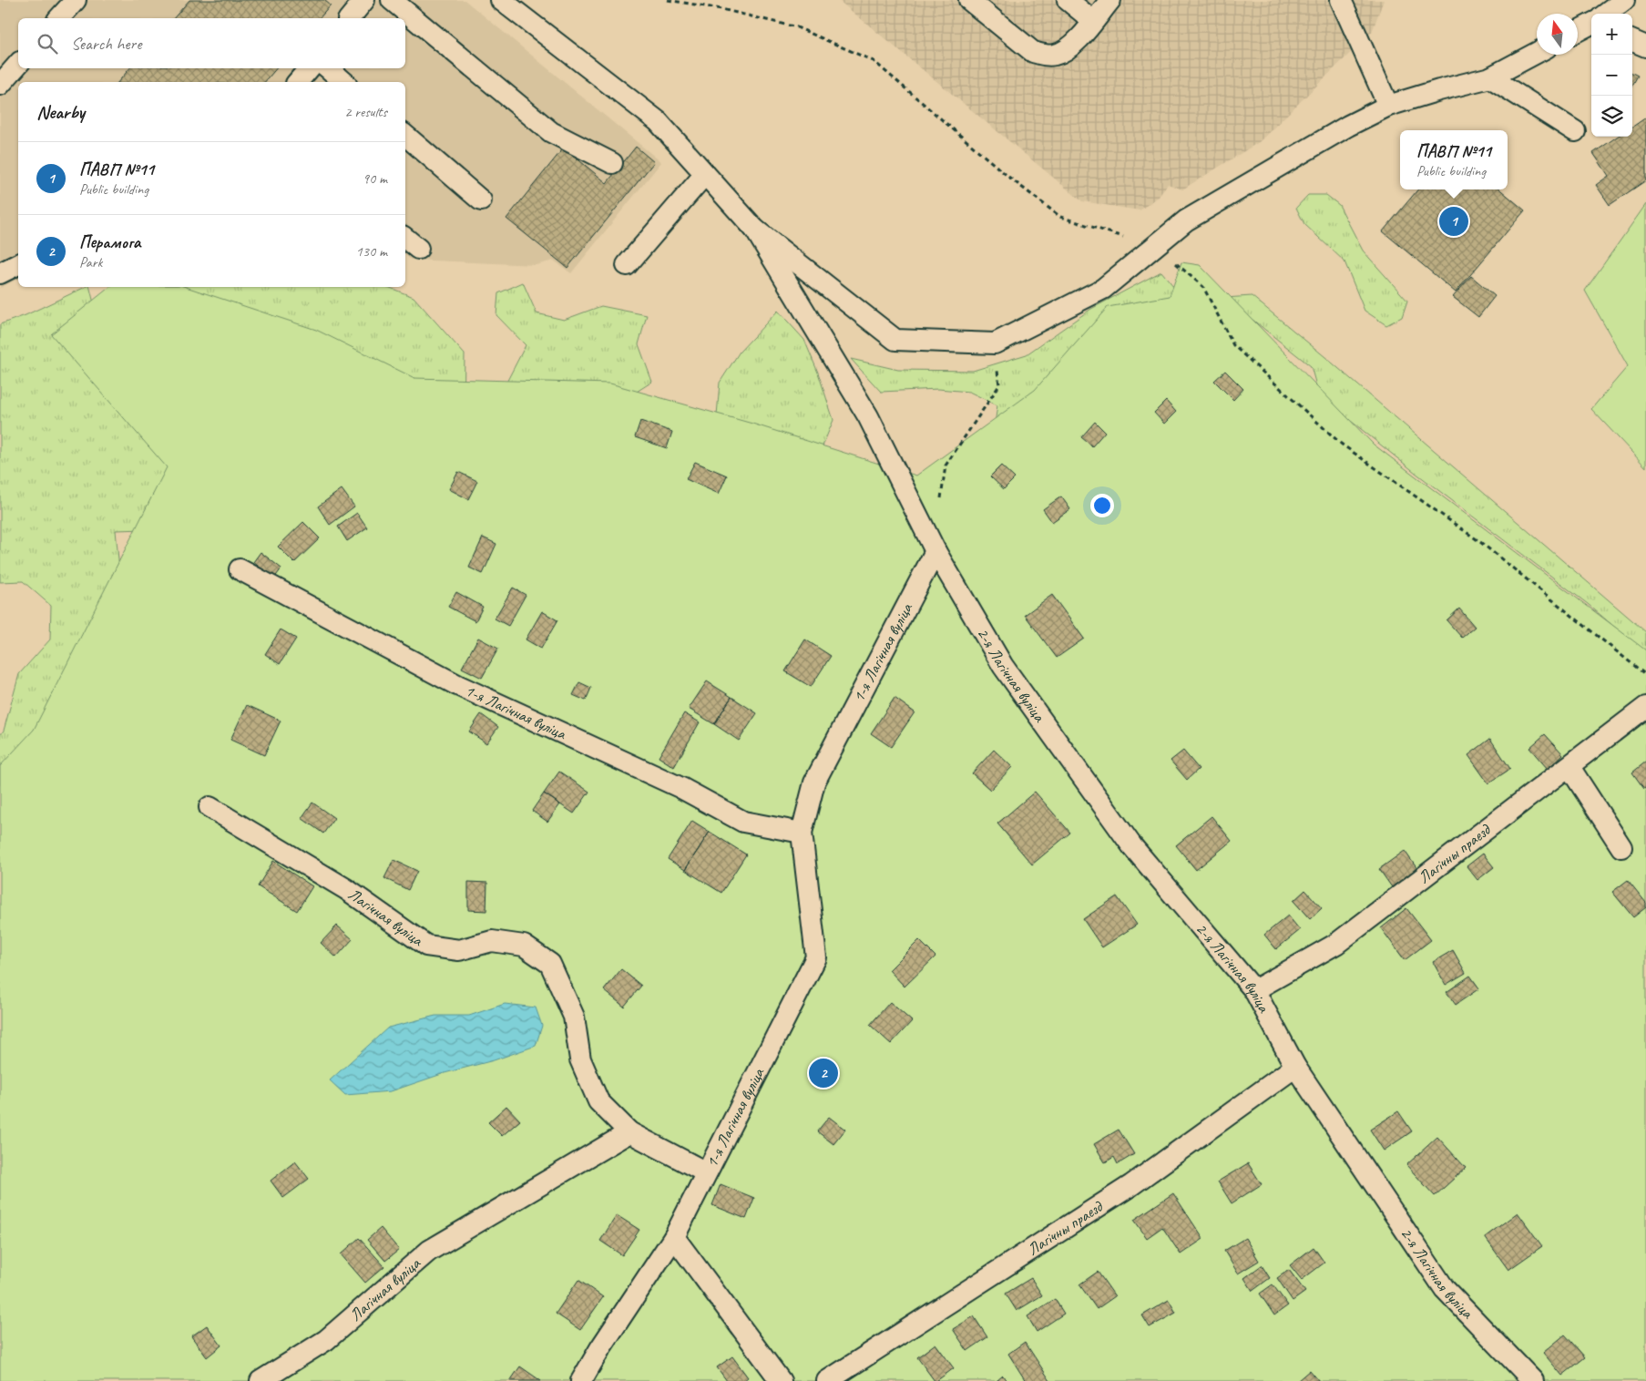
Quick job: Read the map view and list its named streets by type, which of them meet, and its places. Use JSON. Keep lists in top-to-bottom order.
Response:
{
  "streets": {
    "lane": [
      "1-я Лагічная вуліца",
      "2-я Лагічная вуліца",
      "Лагічны праезд",
      "Лагічная вуліца"
    ]
  },
  "crossings": [
    ["1-я Лагічная вуліца", "2-я Лагічная вуліца"],
    ["1-я Лагічная вуліца", "Лагічная вуліца"],
    ["2-я Лагічная вуліца", "Лагічны праезд"]
  ],
  "north": "top",
  "page": {
    "map_buttons": ["+", "−"],
    "search": "Search here",
    "heading": ["Nearby", "2 results"],
    "popup": ["ПАВП №11", "Public building"],
    "list": [
      {
        "mark": "1",
        "name": "ПАВП №11",
        "note": "Public building",
        "value": "90 m"
      },
      {
        "mark": "2",
        "name": "Перамога",
        "note": "Park",
        "value": "130 m"
      }
    ],
    "pins": ["1", "2"]
  }
}
